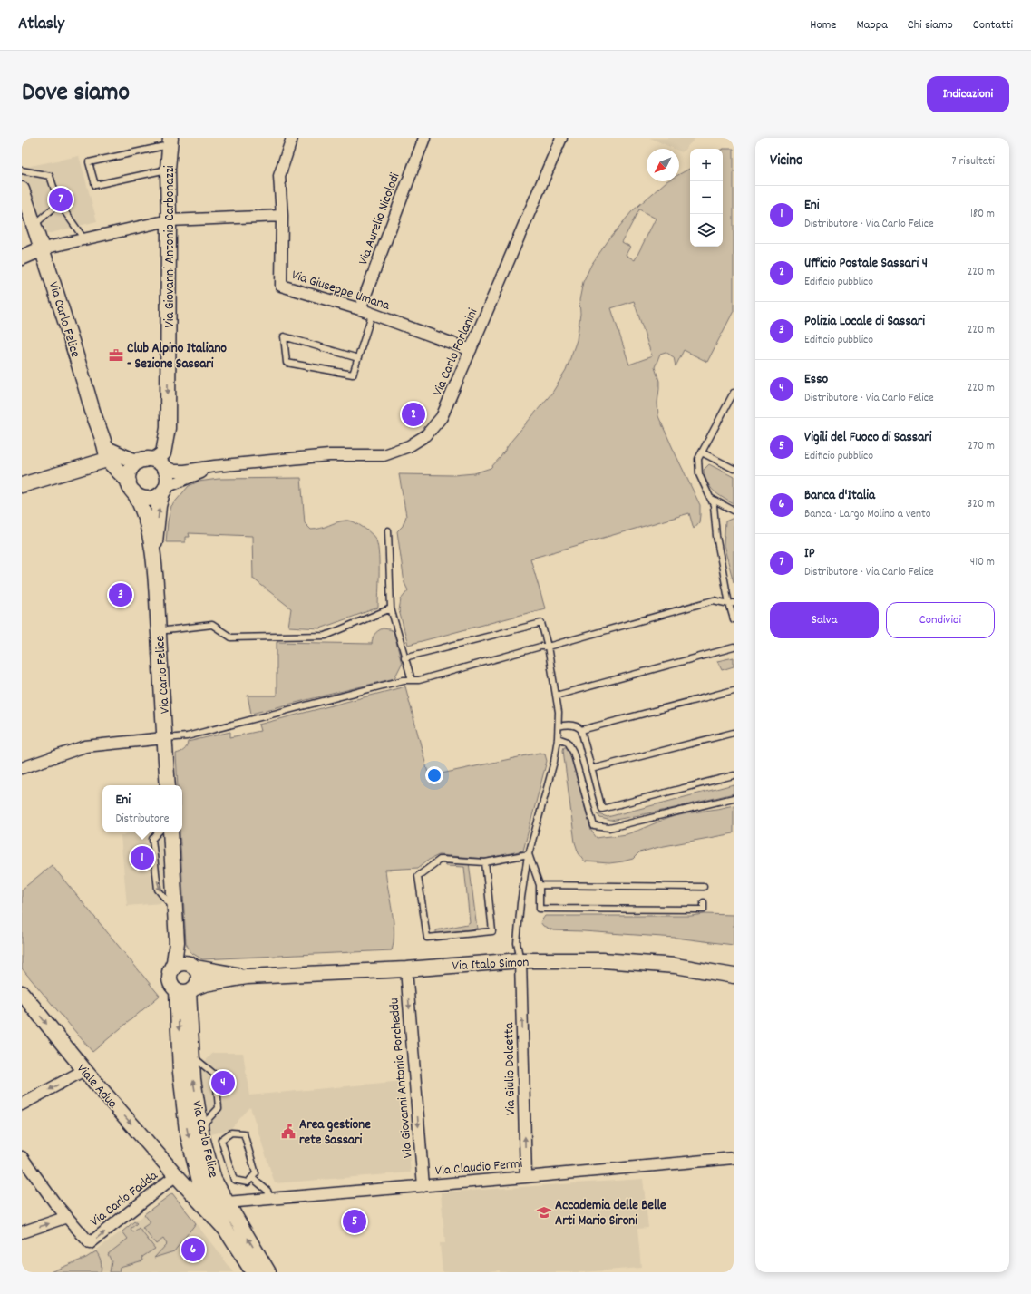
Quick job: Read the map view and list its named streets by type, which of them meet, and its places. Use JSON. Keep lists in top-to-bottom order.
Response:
{
  "streets": {
    "main road": [
      "Via Giovanni Antonio Carbonazzi",
      "Via Carlo Felice",
      "Via Italo Simon",
      "Viale Adua"
    ],
    "street": [
      "Via Aurelio Nicolodi",
      "Via Giuseppe Umana",
      "Via Carlo Forlanini",
      "Via Giulio Dolcetta",
      "Via Giovanni Antonio Porcheddu",
      "Via Claudio Fermi",
      "Via Carlo Fadda"
    ]
  },
  "crossings": [
    ["Via Aurelio Nicolodi", "Via Giuseppe Umana"],
    ["Via Giovanni Antonio Carbonazzi", "Via Carlo Felice"],
    ["Via Giovanni Antonio Carbonazzi", "Via Carlo Forlanini"],
    ["Via Giuseppe Umana", "Via Carlo Forlanini"],
    ["Via Carlo Felice", "Via Carlo Forlanini"],
    ["Via Carlo Felice", "Via Italo Simon"],
    ["Via Carlo Felice", "Viale Adua"],
    ["Via Carlo Felice", "Via Claudio Fermi"],
    ["Via Italo Simon", "Via Giulio Dolcetta"],
    ["Via Italo Simon", "Via Giovanni Antonio Porcheddu"],
    ["Via Giulio Dolcetta", "Via Claudio Fermi"],
    ["Via Giovanni Antonio Porcheddu", "Via Claudio Fermi"],
    ["Viale Adua", "Via Carlo Fadda"]
  ],
  "one_way": [
    "Via Giovanni Antonio Carbonazzi",
    "Via Giulio Dolcetta",
    "Via Giovanni Antonio Porcheddu",
    "Viale Adua",
    "Via Carlo Fadda"
  ],
  "places": {
    "office": ["Club Alpino Italiano - Sezione Sassari"],
    "public building": ["Area gestione rete Sassari"],
    "school or university": ["Accademia delle Belle Arti Mario Sironi"]
  },
  "north": "bottom left",
  "page": {
    "header": "Atlasly",
    "nav": [
      "Home",
      "Mappa",
      "Chi siamo",
      "Contatti"
    ],
    "title": "Dove siamo",
    "buttons": [
      "Indicazioni",
      ["Salva", "Condividi"]
    ],
    "heading": ["Vicino", "7 risultati"],
    "map_buttons": ["+", "−"],
    "list": [
      {
        "mark": "1",
        "name": "Eni",
        "note": "Distributore · Via Carlo Felice",
        "value": "180 m"
      },
      {
        "mark": "2",
        "name": "Ufficio Postale Sassari 4",
        "note": "Edificio pubblico",
        "value": "220 m"
      },
      {
        "mark": "3",
        "name": "Polizia Locale di Sassari",
        "note": "Edificio pubblico",
        "value": "220 m"
      },
      {
        "mark": "4",
        "name": "Esso",
        "note": "Distributore · Via Carlo Felice",
        "value": "220 m"
      },
      {
        "mark": "5",
        "name": "Vigili del Fuoco di Sassari",
        "note": "Edificio pubblico",
        "value": "270 m"
      },
      {
        "mark": "6",
        "name": "Banca d'Italia",
        "note": "Banca · Largo Molino a vento",
        "value": "320 m"
      },
      {
        "mark": "7",
        "name": "IP",
        "note": "Distributore · Via Carlo Felice",
        "value": "410 m"
      }
    ],
    "pins": [
      "7",
      "2",
      "3",
      "1",
      "4",
      "5",
      "6"
    ],
    "popup": ["Eni", "Distributore"]
  }
}
